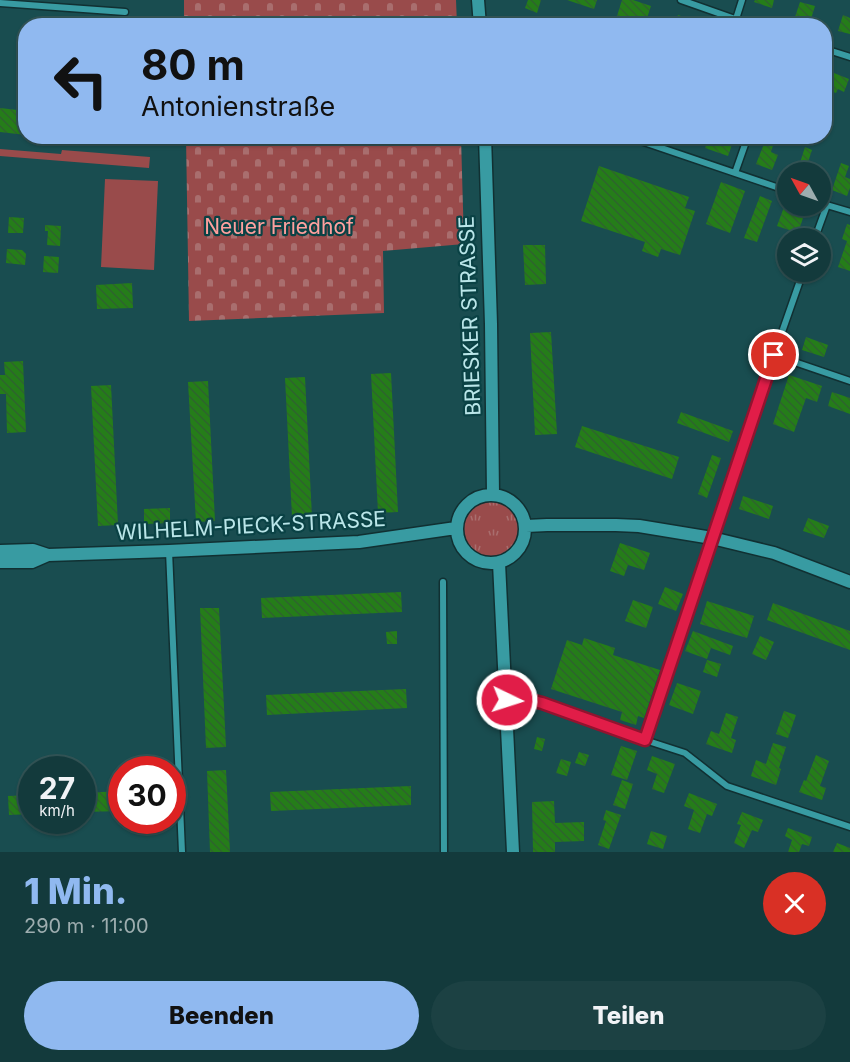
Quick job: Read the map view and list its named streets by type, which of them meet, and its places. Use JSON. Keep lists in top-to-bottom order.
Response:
{
  "streets": {
    "main road": ["BRIESKER STRASSE", "WILHELM-PIECK-STRASSE"]
  },
  "crossings": [
    ["BRIESKER STRASSE", "WILHELM-PIECK-STRASSE"]
  ],
  "parks": ["Neuer Friedhof"],
  "north": "top left",
  "page": {
    "turn": ["80 m", "Antonienstraße"],
    "speed": "27 km/h",
    "limit": "30",
    "heading": ["1 Min.", "290 m · 11:00"],
    "buttons": ["Beenden", "Teilen"]
  }
}
